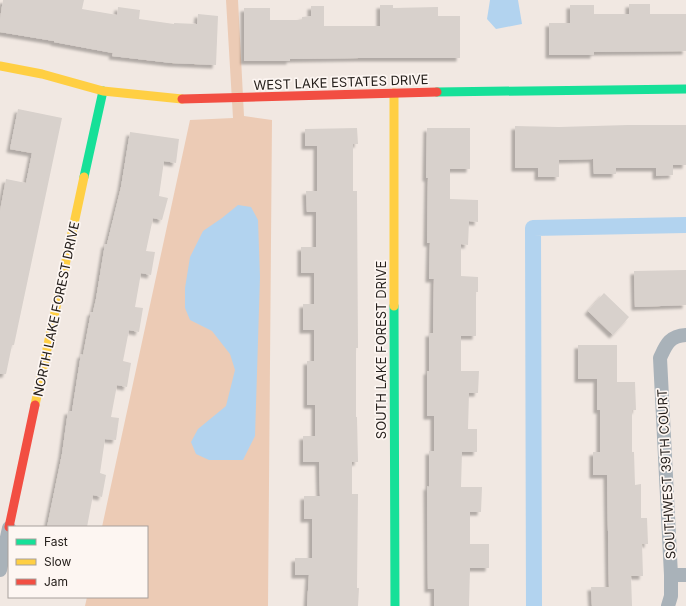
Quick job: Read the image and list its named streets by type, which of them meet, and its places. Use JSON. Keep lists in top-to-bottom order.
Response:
{
  "streets": {
    "street": [
      "WEST LAKE ESTATES DRIVE",
      "NORTH LAKE FOREST DRIVE",
      "SOUTH LAKE FOREST DRIVE",
      "SOUTHWEST 39TH COURT"
    ]
  },
  "crossings": [
    ["WEST LAKE ESTATES DRIVE", "NORTH LAKE FOREST DRIVE"],
    ["WEST LAKE ESTATES DRIVE", "SOUTH LAKE FOREST DRIVE"]
  ],
  "legend": ["Fast", "Slow", "Jam"]
}
